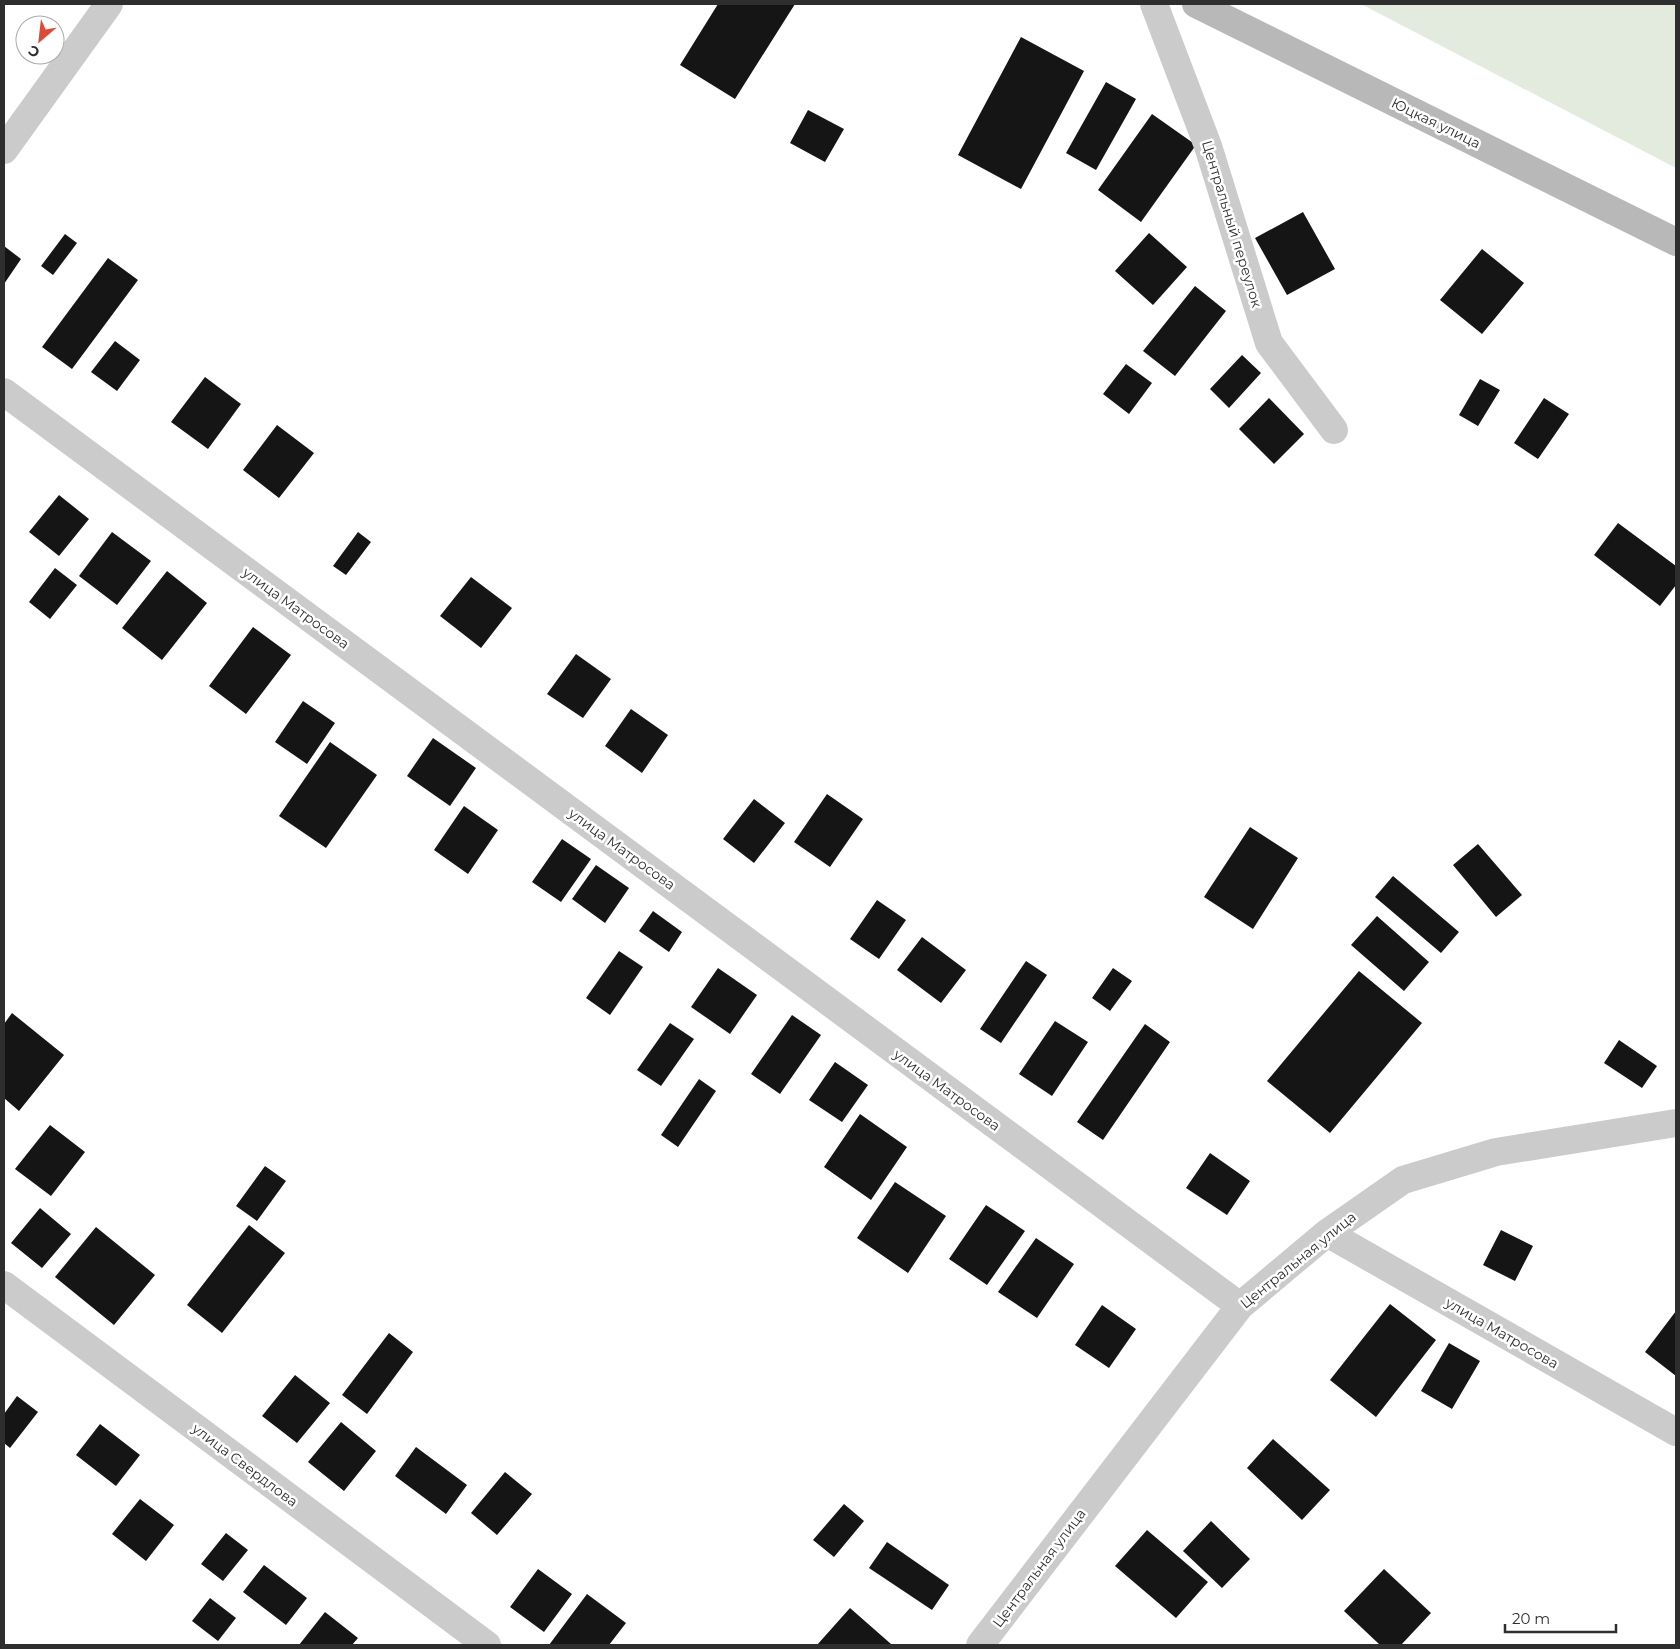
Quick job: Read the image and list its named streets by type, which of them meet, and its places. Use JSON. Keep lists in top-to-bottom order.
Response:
{
  "streets": {
    "main road": ["Юцкая улица"],
    "street": [
      "Центральный переулок",
      "улица Матросова",
      "Центральная улица",
      "улица Свердлова"
    ]
  },
  "crossings": [
    ["улица Матросова", "Центральная улица"]
  ],
  "scale_bar": "20 m",
  "north": "bottom left"
}
